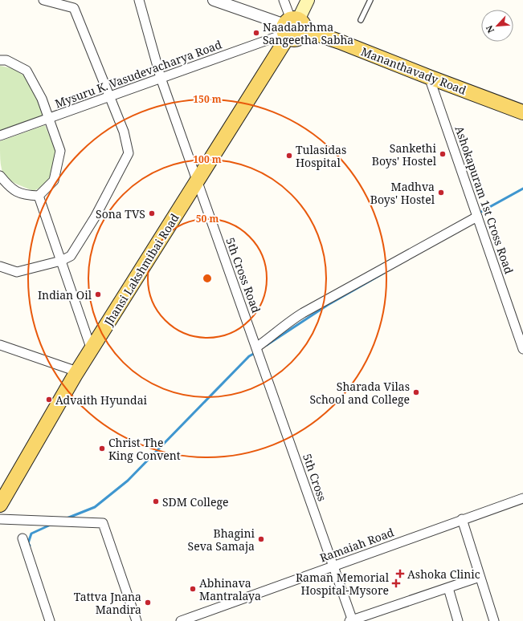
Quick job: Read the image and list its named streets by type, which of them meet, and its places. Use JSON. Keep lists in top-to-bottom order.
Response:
{
  "streets": {
    "main road": ["Mananthavady Road", "Jhansi Lakshmibai Road"],
    "street": [
      "Mysuru K. Vasudevacharya Road",
      "Ashokapuram 1st Cross Road",
      "5th Cross Road",
      "5th Cross",
      "Ramaiah Road"
    ]
  },
  "crossings": [
    ["Mananthavady Road", "Mysuru K. Vasudevacharya Road"],
    ["Mananthavady Road", "Ashokapuram 1st Cross Road"],
    ["Mananthavady Road", "Jhansi Lakshmibai Road"],
    ["Mysuru K. Vasudevacharya Road", "Jhansi Lakshmibai Road"],
    ["Mysuru K. Vasudevacharya Road", "5th Cross Road"],
    ["Jhansi Lakshmibai Road", "5th Cross Road"],
    ["5th Cross Road", "5th Cross"],
    ["5th Cross", "Ramaiah Road"]
  ],
  "places": {
    "other": [
      "Naadabrhma Sangeetha Sabha",
      "Sankethi Boys' Hostel",
      "Tulasidas Hospital",
      "Madhva Boys' Hostel",
      "Sona TVS",
      "Indian Oil",
      "Sharada Vilas School and College",
      "Advaith Hyundai",
      "Christ The King Convent",
      "SDM College",
      "Bhagini Seva Samaja",
      "Abhinava Mantralaya",
      "Tattva Jnana Mandira"
    ],
    "health": ["Ashoka Clinic", "Raman Memorial Hospital-Mysore"]
  },
  "north": "bottom left",
  "rings": ["150 m", "100 m", "50 m"]
}
